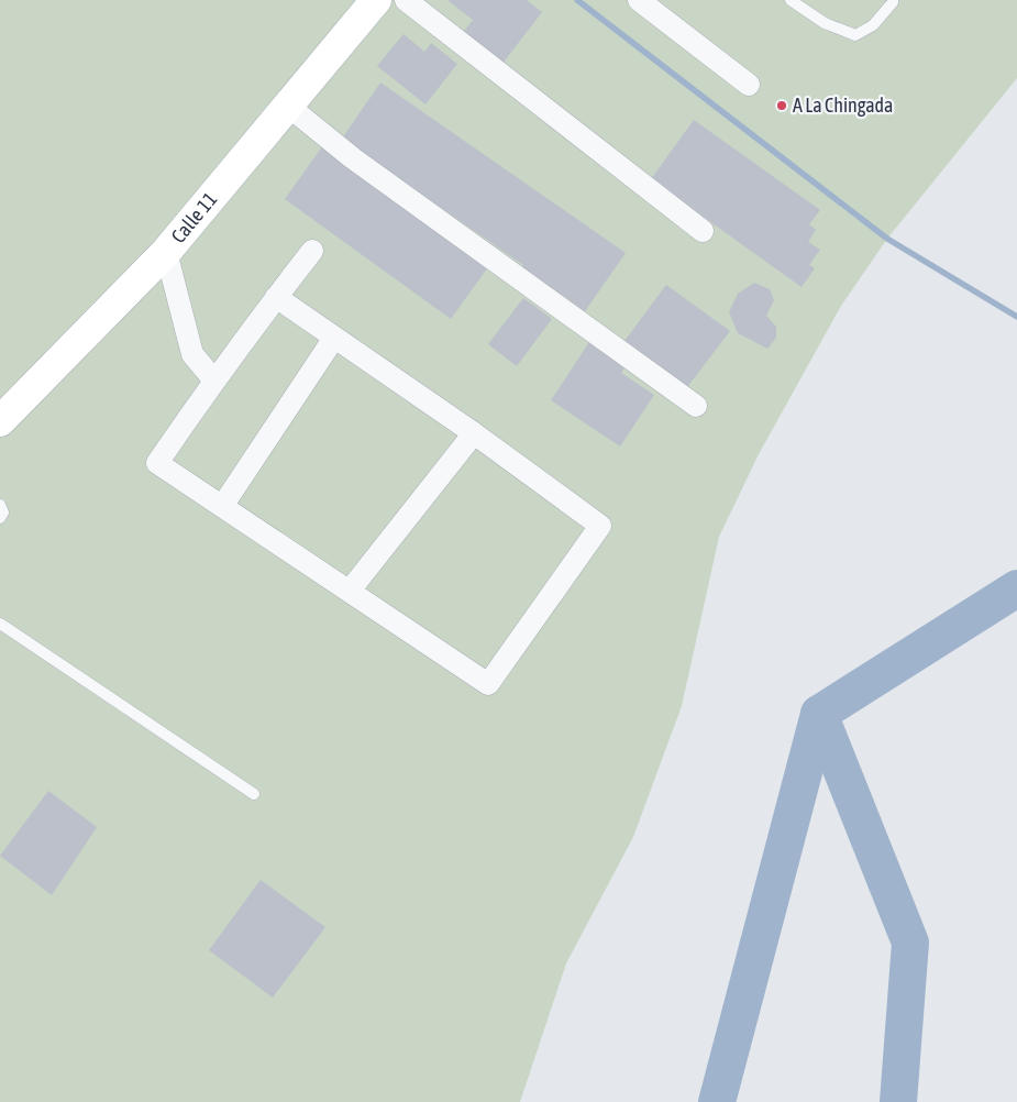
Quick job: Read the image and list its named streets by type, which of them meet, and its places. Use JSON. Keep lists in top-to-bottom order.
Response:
{
  "streets": {
    "main road": ["Calle 11"]
  },
  "places": ["A La Chingada"]
}
